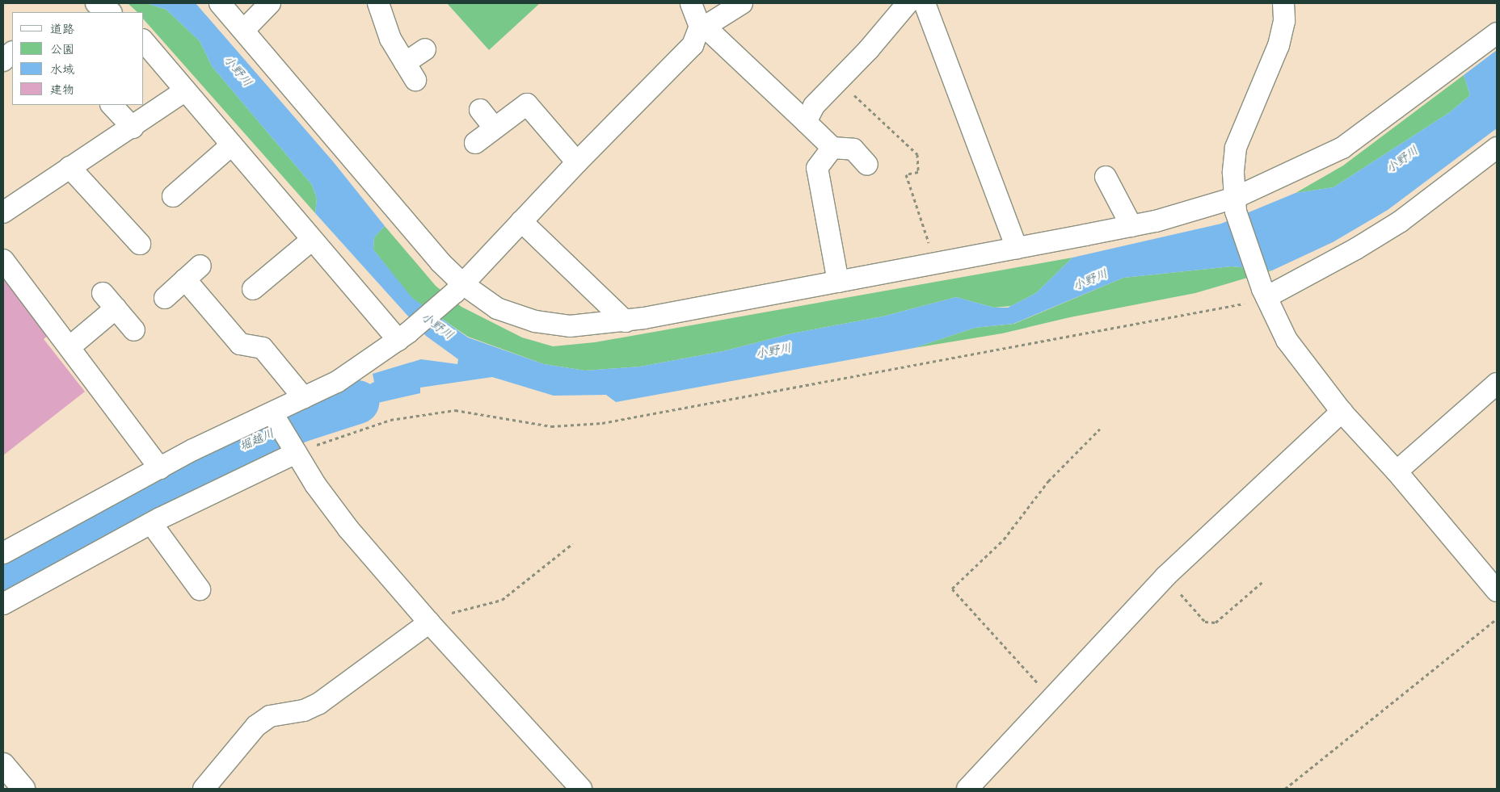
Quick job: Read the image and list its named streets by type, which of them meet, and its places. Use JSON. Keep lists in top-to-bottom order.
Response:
{
  "water": ["小野川", "堀越川"],
  "legend": [
    "道路",
    "公園",
    "水域",
    "建物"
  ]
}
